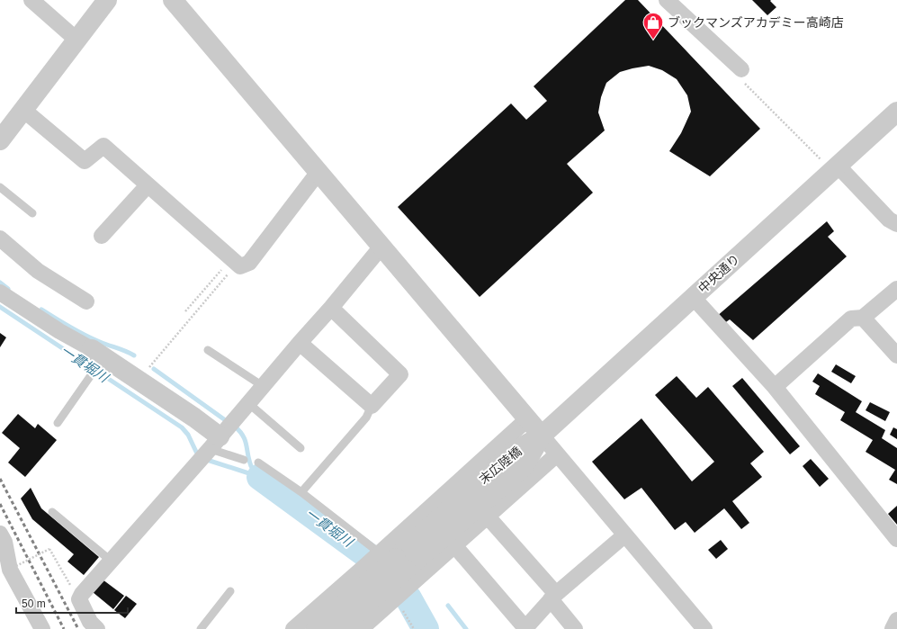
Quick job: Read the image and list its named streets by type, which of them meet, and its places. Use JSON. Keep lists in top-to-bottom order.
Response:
{
  "streets": {
    "street": ["中央通り", "末広陸橋"]
  },
  "crossings": [
    ["中央通り", "末広陸橋"]
  ],
  "water": ["一貫堀川"],
  "places": {
    "shop": ["ブックマンズアカデミー高崎店"]
  },
  "scale_bar": "50 m"
}
